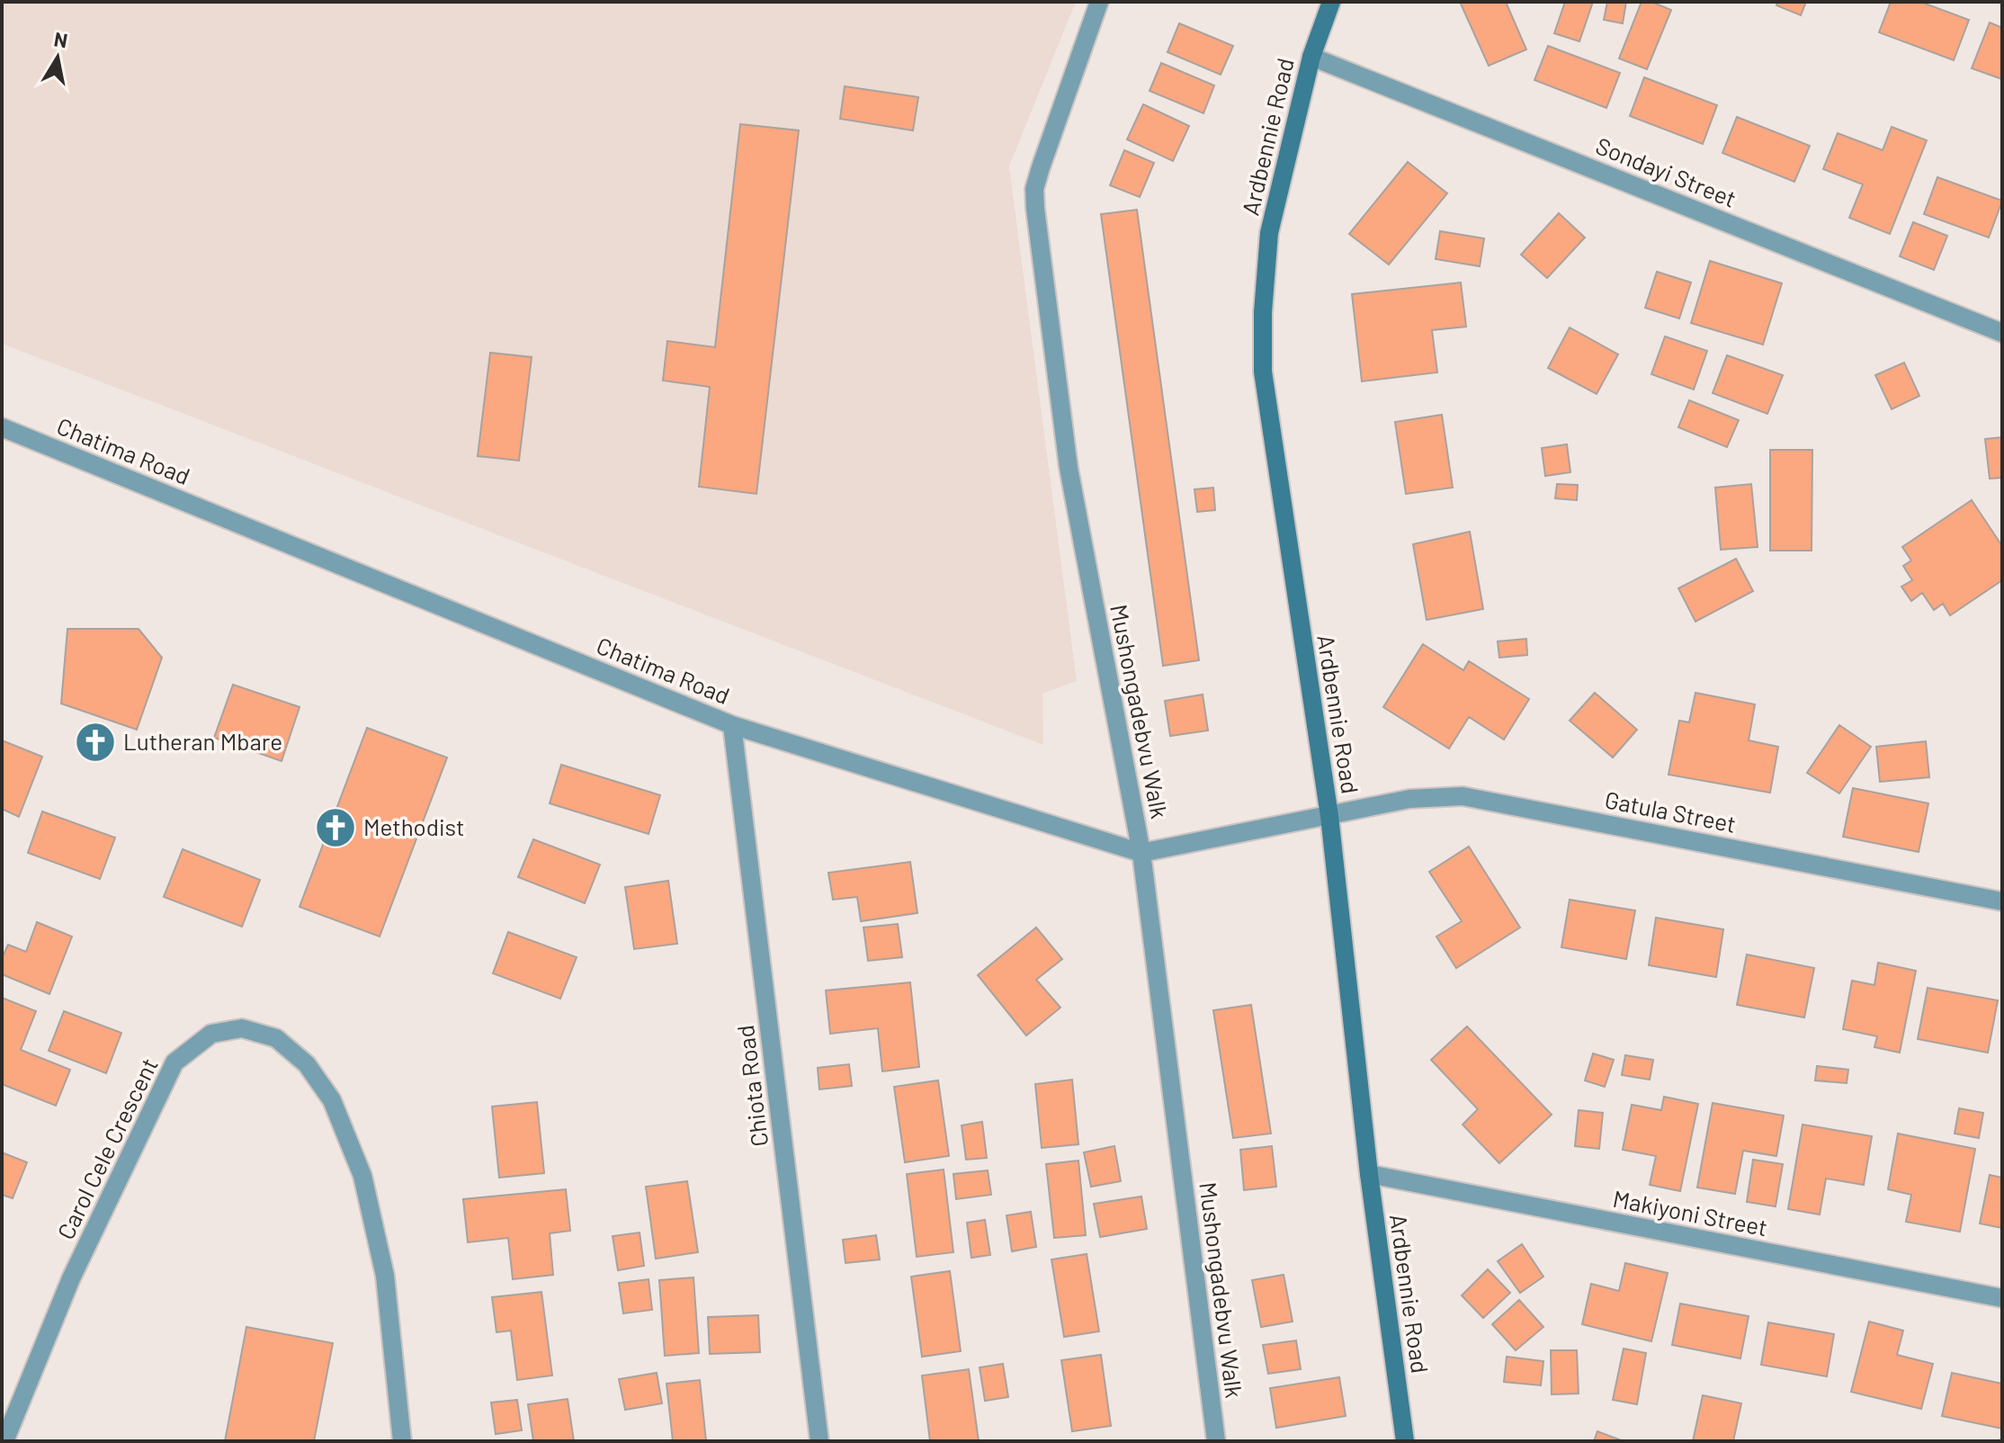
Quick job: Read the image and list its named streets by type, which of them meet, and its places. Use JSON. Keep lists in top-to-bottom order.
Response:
{
  "streets": {
    "main road": ["Ardbennie Road"],
    "street": [
      "Sondayi Street",
      "Chatima Road",
      "Mushongadebvu Walk",
      "Gatula Street",
      "Chiota Road",
      "Carol Cele Crescent",
      "Makiyoni Street"
    ]
  },
  "crossings": [
    ["Ardbennie Road", "Sondayi Street"],
    ["Ardbennie Road", "Chatima Road"],
    ["Ardbennie Road", "Gatula Street"],
    ["Ardbennie Road", "Makiyoni Street"],
    ["Chatima Road", "Mushongadebvu Walk"],
    ["Chatima Road", "Gatula Street"],
    ["Chatima Road", "Chiota Road"]
  ],
  "places": {
    "church": ["Lutheran Mbare", "Methodist"]
  },
  "north": "top"
}
